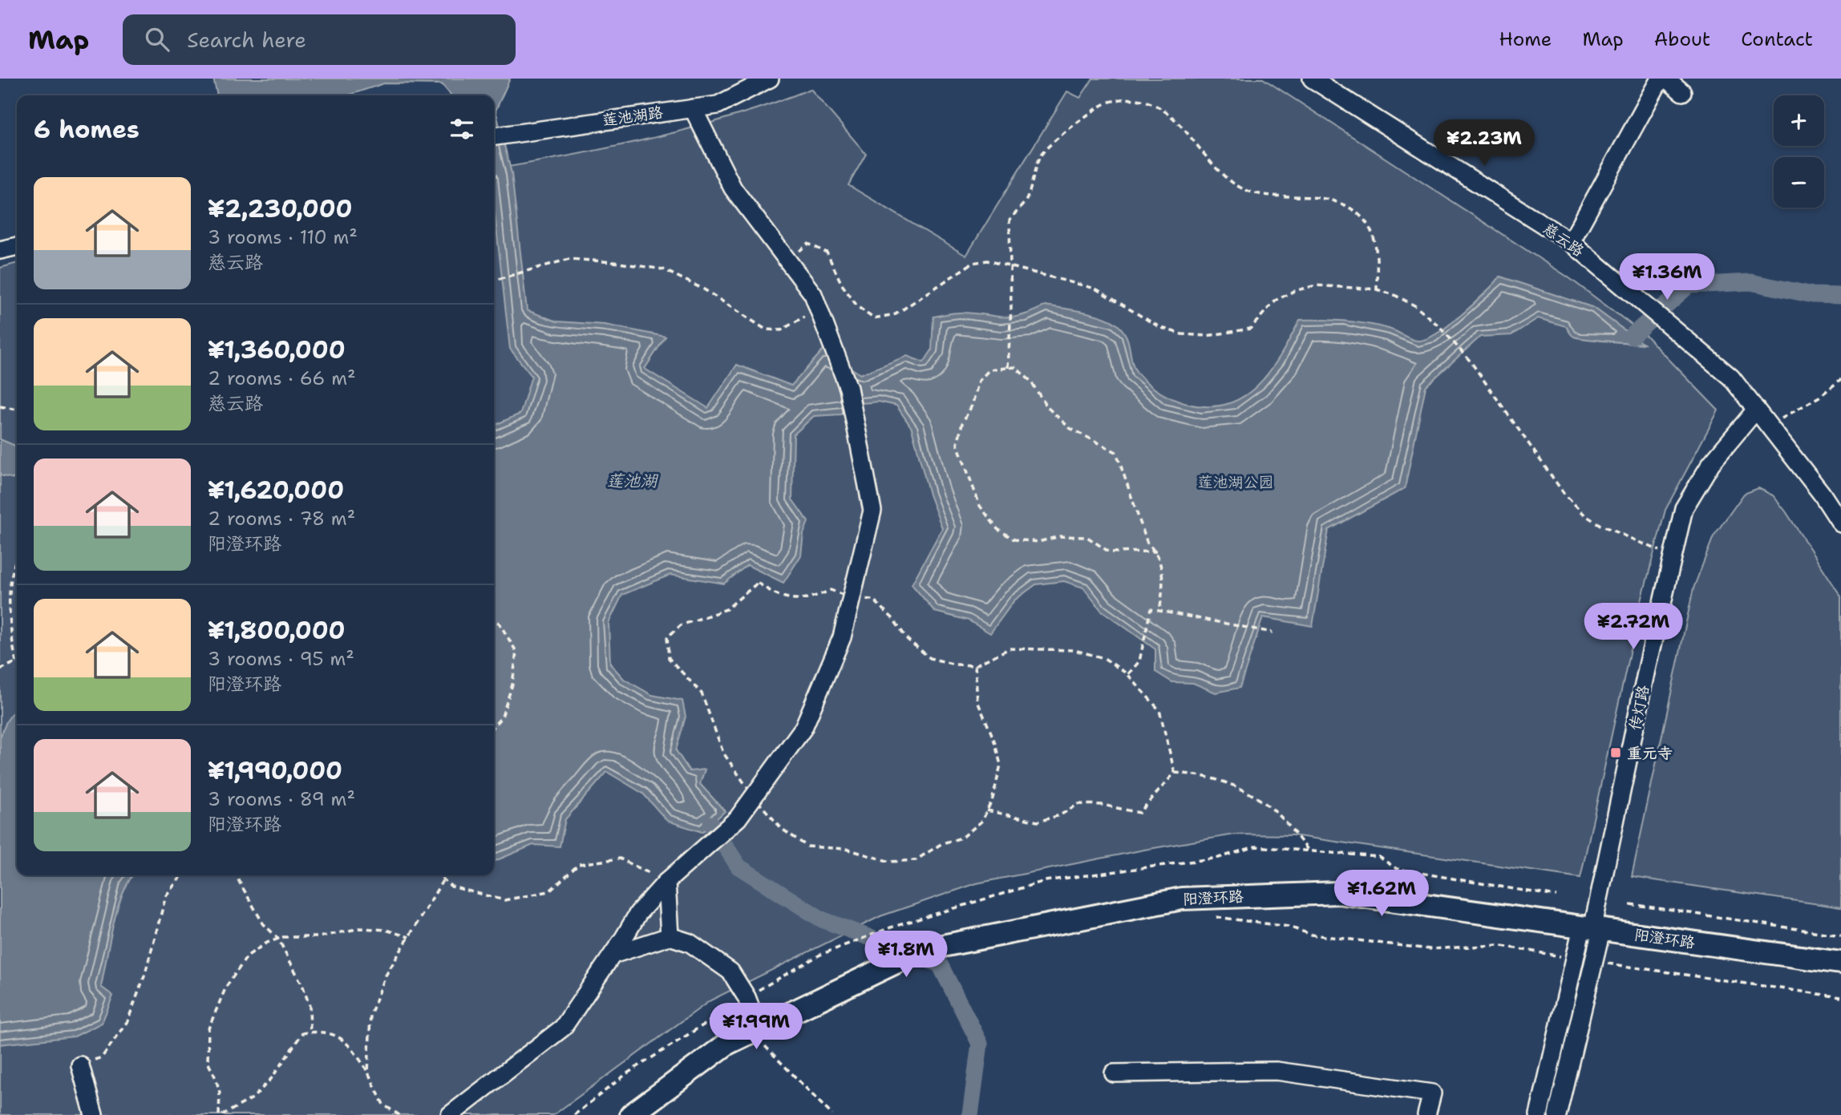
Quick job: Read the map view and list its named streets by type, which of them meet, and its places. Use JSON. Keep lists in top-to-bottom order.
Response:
{
  "streets": {
    "main road": ["阳澄环路"],
    "street": ["莲池湖路", "慈云路", "传灯路"]
  },
  "crossings": [
    ["慈云路", "传灯路"],
    ["传灯路", "阳澄环路"]
  ],
  "water": ["莲池湖"],
  "parks": ["莲池湖公园"],
  "places": {
    "transit": ["重元寺"]
  },
  "page": {
    "header": "Map",
    "search": "Search here",
    "nav": [
      "Home",
      "Map",
      "About",
      "Contact"
    ],
    "map_buttons": ["+", "−"],
    "heading": "6 homes",
    "price": [
      "¥2.23M",
      "¥1.36M",
      "¥2.72M",
      "¥1.62M",
      "¥1.8M",
      "¥1.99M"
    ],
    "list": [
      {
        "name": "¥2,230,000",
        "note": "3 rooms · 110 m² · 慈云路"
      },
      {
        "name": "¥1,360,000",
        "note": "2 rooms · 66 m² · 慈云路"
      },
      {
        "name": "¥1,620,000",
        "note": "2 rooms · 78 m² · 阳澄环路"
      },
      {
        "name": "¥1,800,000",
        "note": "3 rooms · 95 m² · 阳澄环路"
      },
      {
        "name": "¥1,990,000",
        "note": "3 rooms · 89 m² · 阳澄环路"
      }
    ]
  }
}
